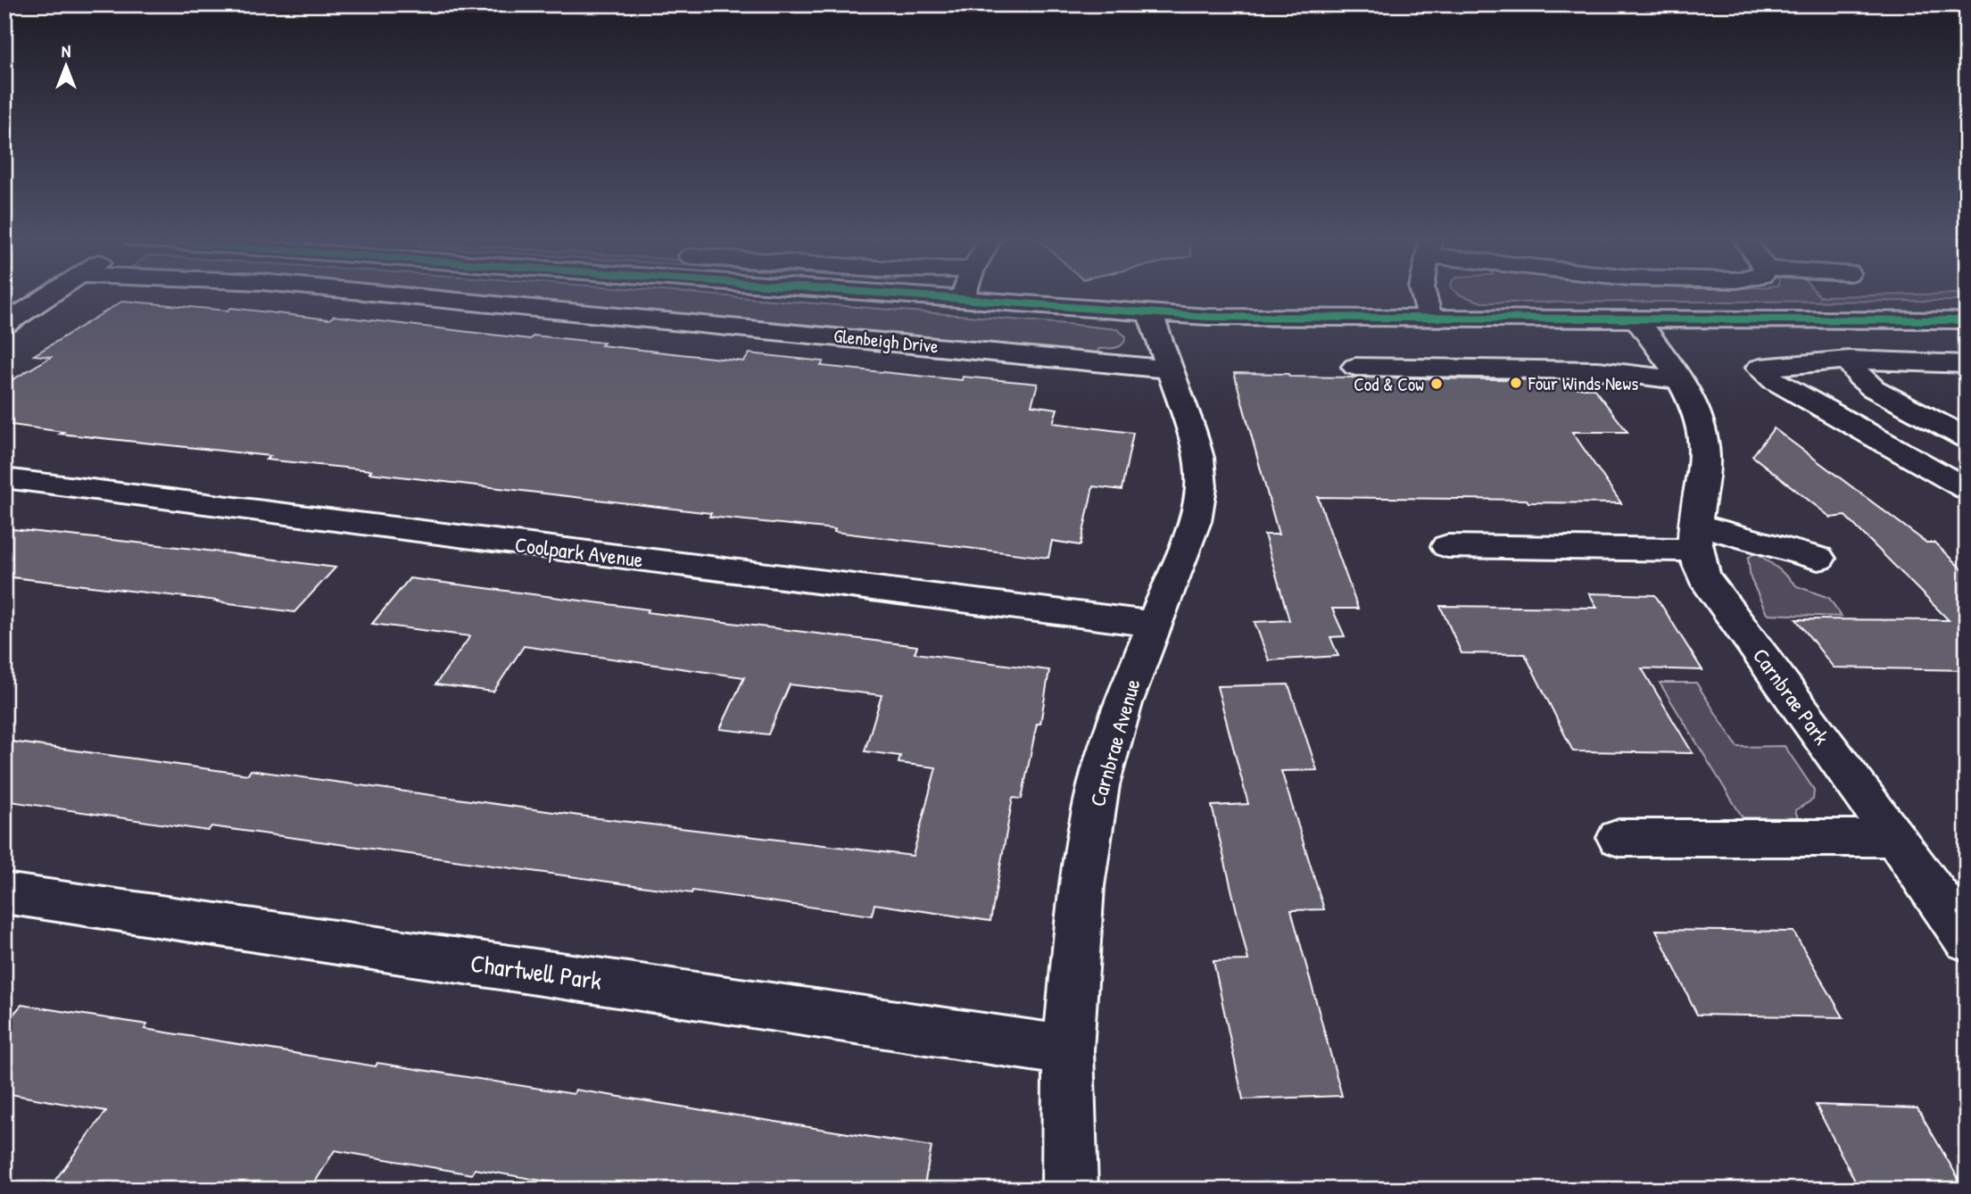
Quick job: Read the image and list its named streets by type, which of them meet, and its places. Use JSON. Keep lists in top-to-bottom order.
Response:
{
  "streets": {
    "street": [
      "Glenbeigh Drive",
      "Coolpark Avenue",
      "Carnbrae Park",
      "Carnbrae Avenue",
      "Chartwell Park"
    ]
  },
  "crossings": [
    ["Glenbeigh Drive", "Carnbrae Avenue"],
    ["Coolpark Avenue", "Carnbrae Avenue"],
    ["Carnbrae Avenue", "Chartwell Park"]
  ],
  "places": ["Four Winds News", "Cod & Cow"],
  "north": "top"
}
